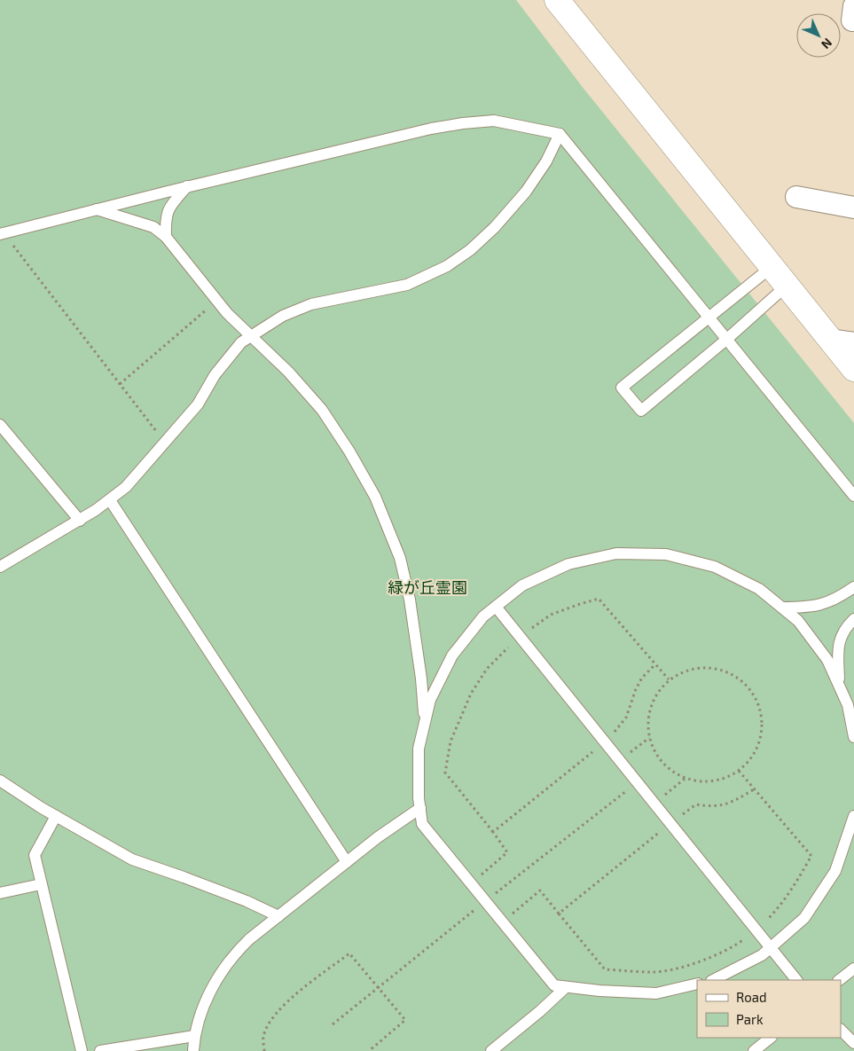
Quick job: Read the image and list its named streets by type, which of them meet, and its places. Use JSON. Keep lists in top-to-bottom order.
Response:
{
  "parks": ["緑が丘霊園"],
  "legend": ["Road", "Park"],
  "north": "bottom right"
}
